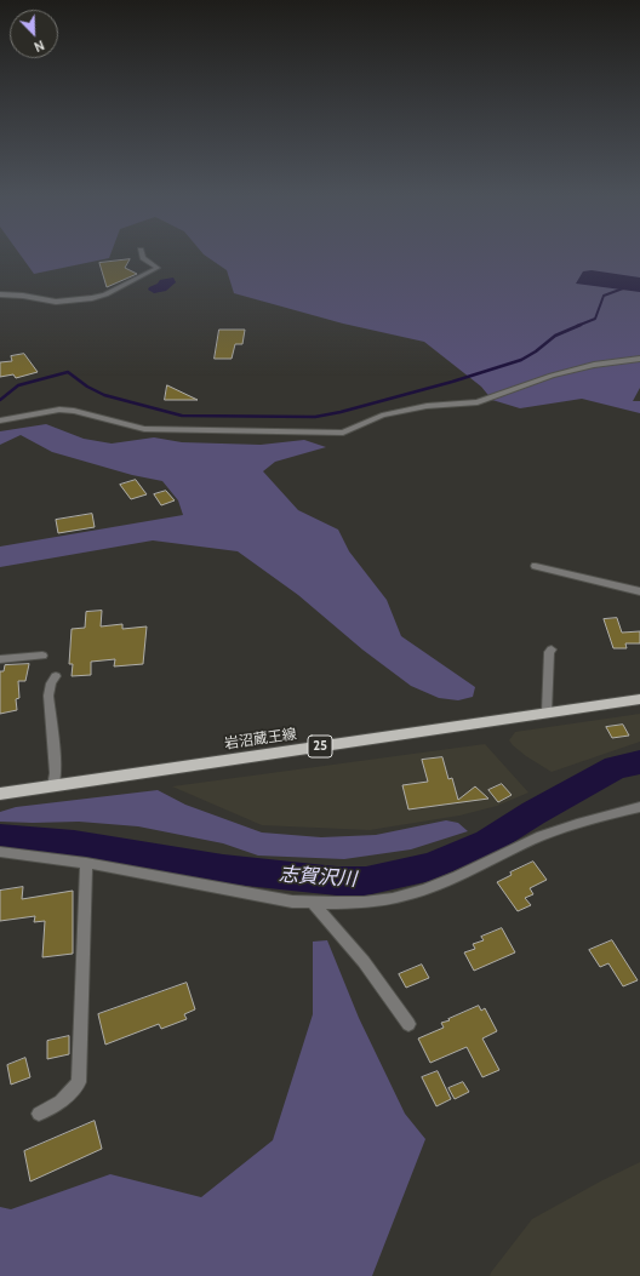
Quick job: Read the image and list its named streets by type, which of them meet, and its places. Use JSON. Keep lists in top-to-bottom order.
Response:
{
  "streets": {
    "main road": ["岩沼蔵王線", "25"]
  },
  "water": ["志賀沢川"],
  "north": "bottom right"
}
